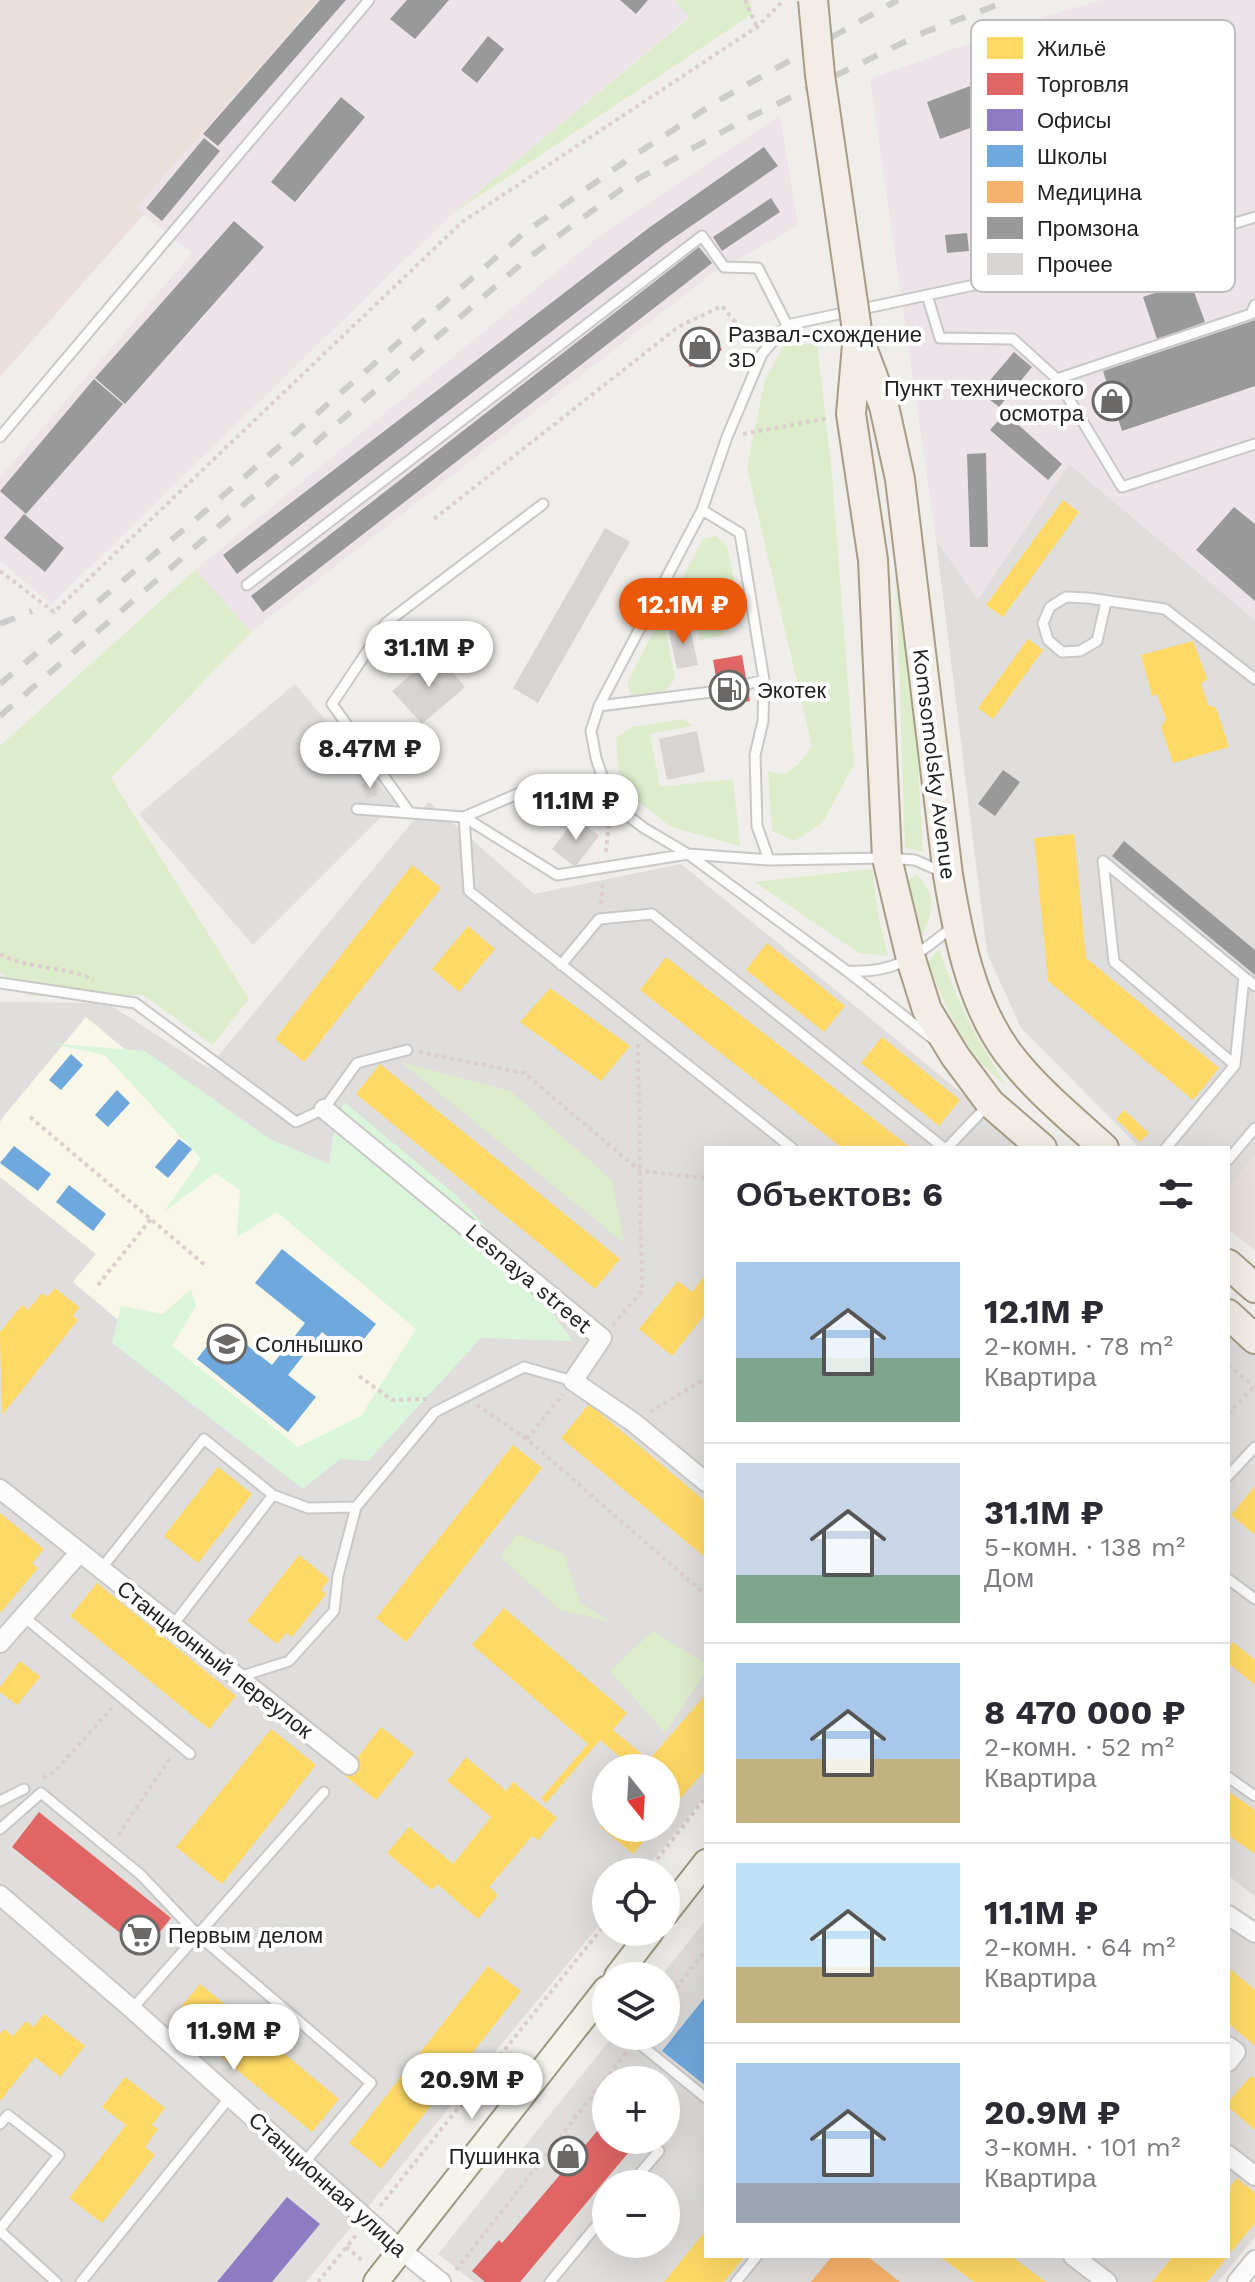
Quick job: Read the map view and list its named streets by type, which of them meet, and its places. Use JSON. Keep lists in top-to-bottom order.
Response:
{
  "streets": {
    "main road": ["Komsomolsky Avenue"],
    "street": ["Lesnaya street", "Станционный переулок", "Станционная улица"]
  },
  "places": {
    "shop": ["Развал-схождение 3D", "Пункт технического осмотра", "Пушинка"],
    "fuel station": ["Экотек"],
    "school or university": ["Солнышко"],
    "supermarket": ["Первым делом"]
  },
  "legend": [
    "Жильё",
    "Торговля",
    "Офисы",
    "Школы",
    "Медицина",
    "Промзона",
    "Прочее"
  ],
  "north": "bottom",
  "page": {
    "price": [
      "12.1M ₽",
      "31.1M ₽",
      "8.47M ₽",
      "11.1M ₽",
      "11.9M ₽",
      "20.9M ₽"
    ],
    "heading": "Объектов: 6",
    "list": [
      {
        "name": "12.1M ₽",
        "note": "2-комн. · 78 m² · Квартира"
      },
      {
        "name": "31.1M ₽",
        "note": "5-комн. · 138 m² · Дом"
      },
      {
        "name": "8 470 000 ₽",
        "note": "2-комн. · 52 m² · Квартира"
      },
      {
        "name": "11.1M ₽",
        "note": "2-комн. · 64 m² · Квартира"
      },
      {
        "name": "20.9M ₽",
        "note": "3-комн. · 101 m² · Квартира"
      }
    ],
    "map_buttons": ["+", "−"]
  }
}
